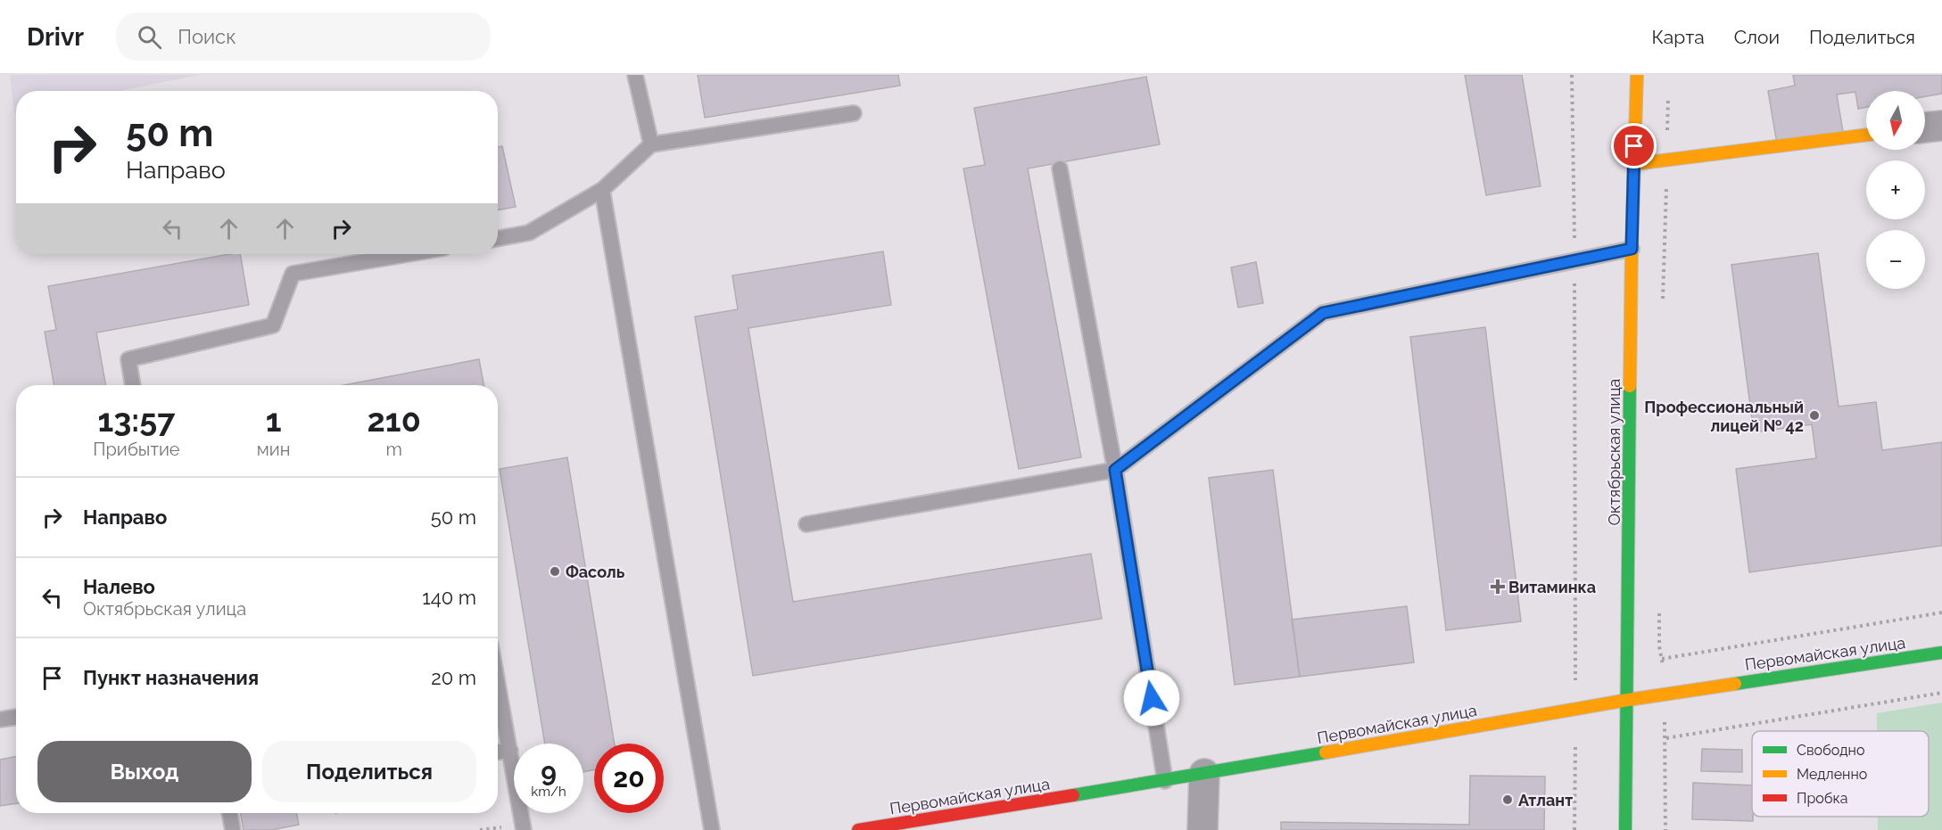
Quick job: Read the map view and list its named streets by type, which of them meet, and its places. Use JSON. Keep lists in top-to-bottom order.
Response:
{
  "streets": {
    "street": ["Октябрьская улица", "Первомайская улица"]
  },
  "crossings": [
    ["Октябрьская улица", "Первомайская улица"]
  ],
  "places": {
    "other": ["Профессиональный лицей № 42", "Фасоль", "Атлант"],
    "health": ["Витаминка"]
  },
  "legend": ["Свободно", "Медленно", "Пробка"],
  "north": "bottom",
  "page": {
    "header": "Drivr",
    "search": "Поиск",
    "nav": ["Карта", "Слои", "Поделиться"],
    "map_buttons": ["+", "−"],
    "turn": ["50 m", "Направо"],
    "eta": [
      "13:57",
      "Прибытие",
      "1",
      "мин",
      "210",
      "m"
    ],
    "list": [
      {
        "name": "Направо",
        "value": "50 m"
      },
      {
        "name": "Налево",
        "note": "Октябрьская улица",
        "value": "140 m"
      },
      {
        "name": "Пункт назначения",
        "value": "20 m"
      }
    ],
    "buttons": ["Выход", "Поделиться"],
    "speed": "9 km/h",
    "limit": "20"
  }
}
